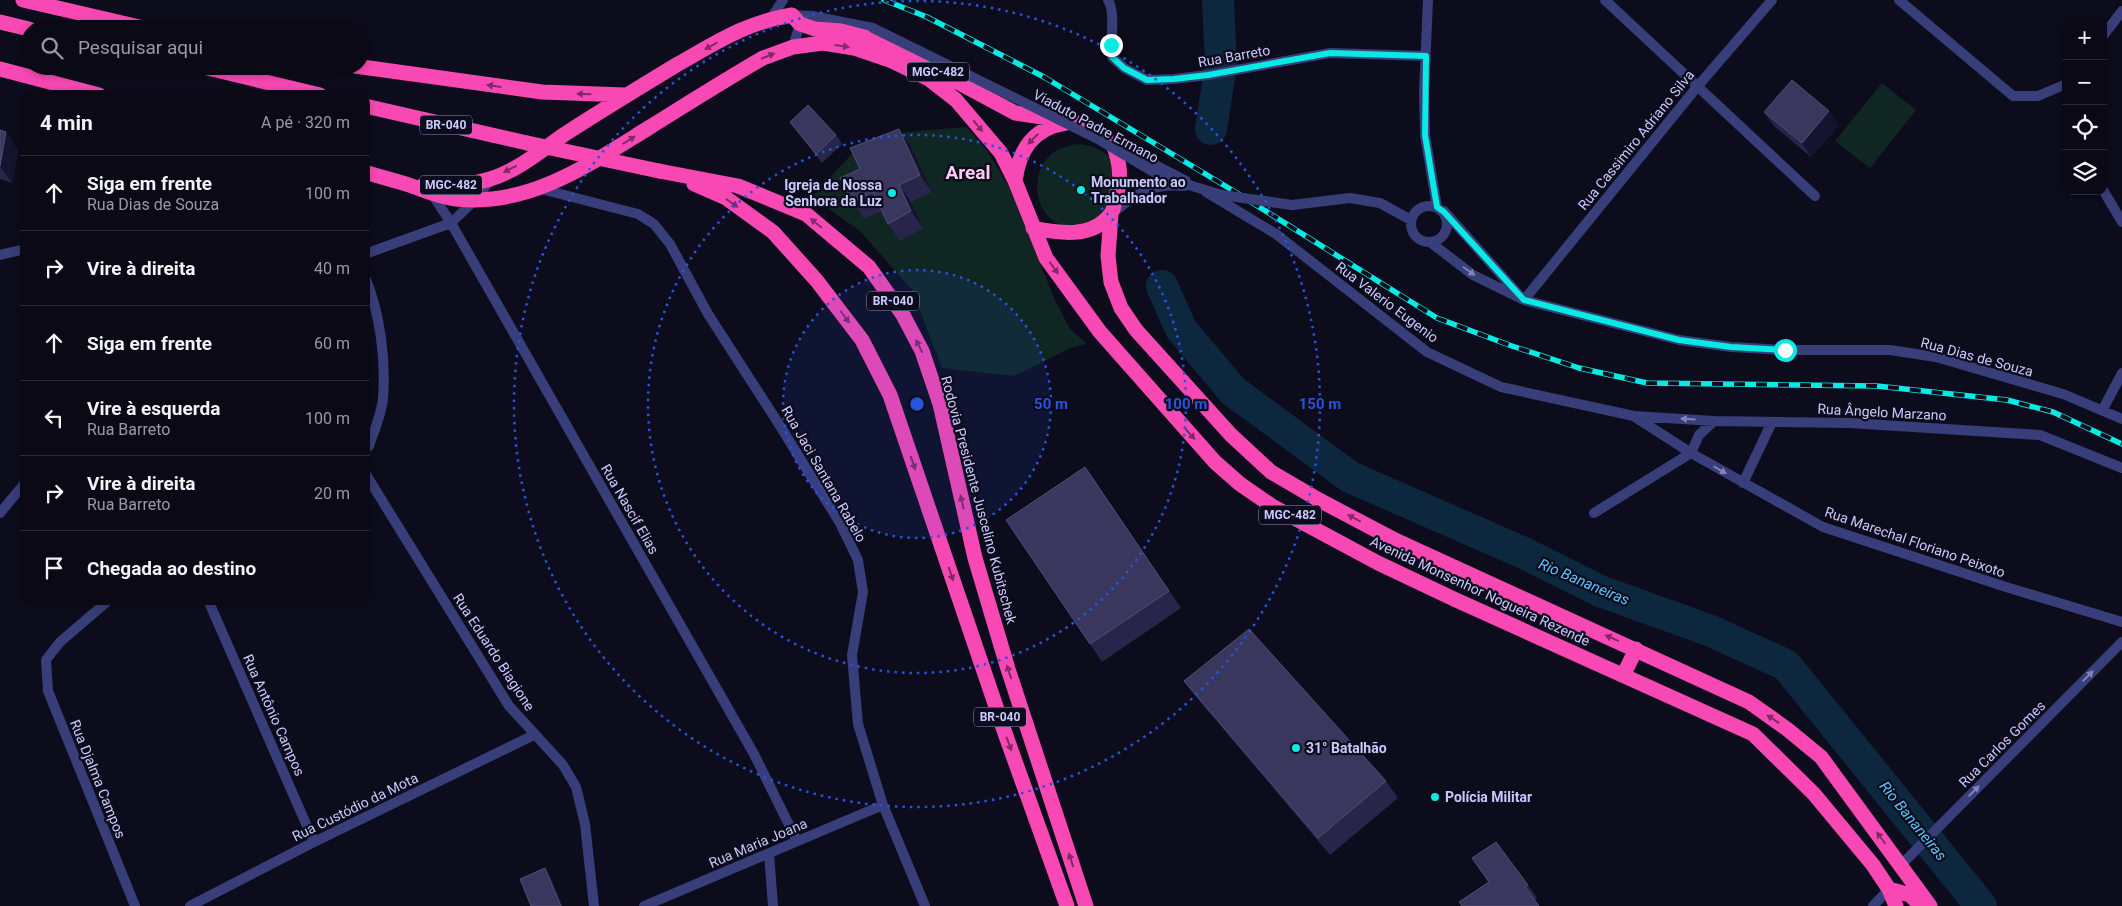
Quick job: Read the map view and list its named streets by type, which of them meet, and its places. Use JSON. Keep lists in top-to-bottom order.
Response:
{
  "streets": {
    "highway": [
      "MGC-482",
      "BR-040",
      "Rodovia Presidente Juscelino Kubitschek",
      "Avenida Monsenhor Nogueira Rezende"
    ],
    "street": [
      "Rua Barreto",
      "Viaduto Padre Ermano",
      "Rua Cassimiro Adriano Silva",
      "Rua Valerio Eugenio",
      "Rua Dias de Souza",
      "Rua Ângelo Marzano",
      "Rua Jaci Santana Rabelo",
      "Rua Nascif Elias",
      "Rua Marechal Floriano Peixoto",
      "Rua Eduardo Biagione",
      "Rua Antônio Campos",
      "Rua Carlos Gomes",
      "Rua Djalma Campos",
      "Rua Custódio da Mota",
      "Rua Maria Joana"
    ]
  },
  "crossings": [
    ["MGC-482", "Viaduto Padre Ermano"],
    ["MGC-482", "Rua Valerio Eugenio"],
    ["MGC-482", "Rua Jaci Santana Rabelo"],
    ["MGC-482", "Rua Nascif Elias"],
    ["MGC-482", "Avenida Monsenhor Nogueira Rezende"],
    ["Viaduto Padre Ermano", "Rua Dias de Souza"],
    ["Rua Cassimiro Adriano Silva", "Rua Dias de Souza"],
    ["Rua Valerio Eugenio", "Rua Ângelo Marzano"],
    ["Rua Valerio Eugenio", "Rua Marechal Floriano Peixoto"],
    ["Rua Valerio Eugenio", "Avenida Monsenhor Nogueira Rezende"],
    ["Rua Ângelo Marzano", "Rua Marechal Floriano Peixoto"],
    ["Rua Jaci Santana Rabelo", "Rua Maria Joana"],
    ["Rua Nascif Elias", "Rua Maria Joana"],
    ["Avenida Monsenhor Nogueira Rezende", "Rua Carlos Gomes"],
    ["Rua Eduardo Biagione", "Rua Custódio da Mota"],
    ["Rua Antônio Campos", "Rua Custódio da Mota"]
  ],
  "one_way": ["Rua Carlos Gomes"],
  "districts": ["Areal"],
  "water": ["Rio Bananeiras"],
  "places": [
    "Monumento ao Trabalhador",
    "Igreja de Nossa Senhora da Luz",
    "31° Batalhão",
    "Polícia Militar"
  ],
  "page": {
    "map_buttons": ["+", "−"],
    "search": "Pesquisar aqui",
    "heading": ["4 min", "A pé · 320 m"],
    "list": [
      ["Siga em frente", "Rua Dias de Souza", "100 m"],
      ["Vire à direita", "40 m"],
      ["Siga em frente", "60 m"],
      ["Vire à esquerda", "Rua Barreto", "100 m"],
      ["Vire à direita", "Rua Barreto", "20 m"],
      "Chegada ao destino"
    ]
  },
  "rings": ["50 m", "100 m", "150 m"]
}
